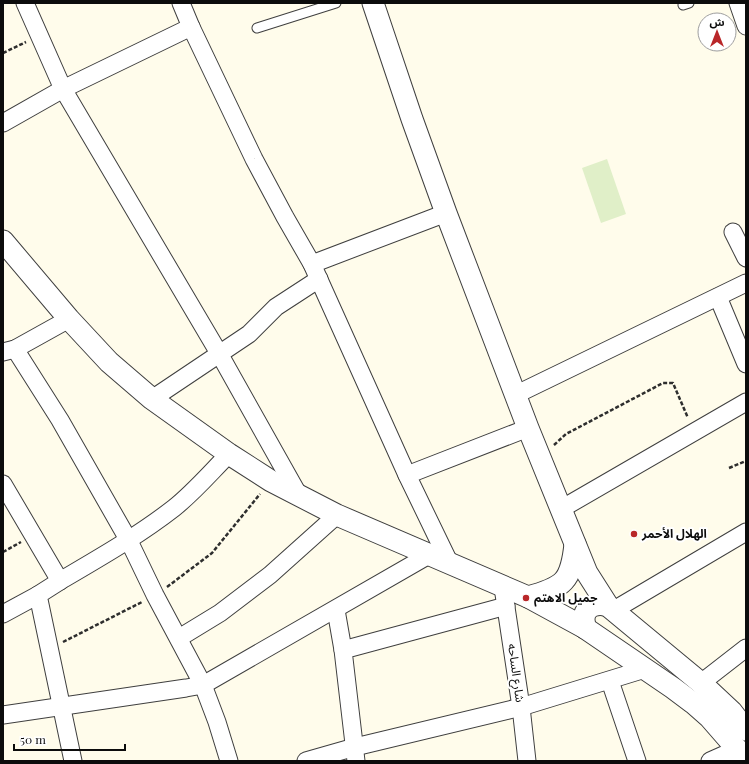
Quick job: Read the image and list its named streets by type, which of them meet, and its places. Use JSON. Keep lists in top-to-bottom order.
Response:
{
  "streets": {
    "street": ["شارع الساحه"]
  },
  "places": ["الهلال الأحمر", "جميل الاهتم"],
  "scale_bar": "50 m",
  "north": "top"
}
